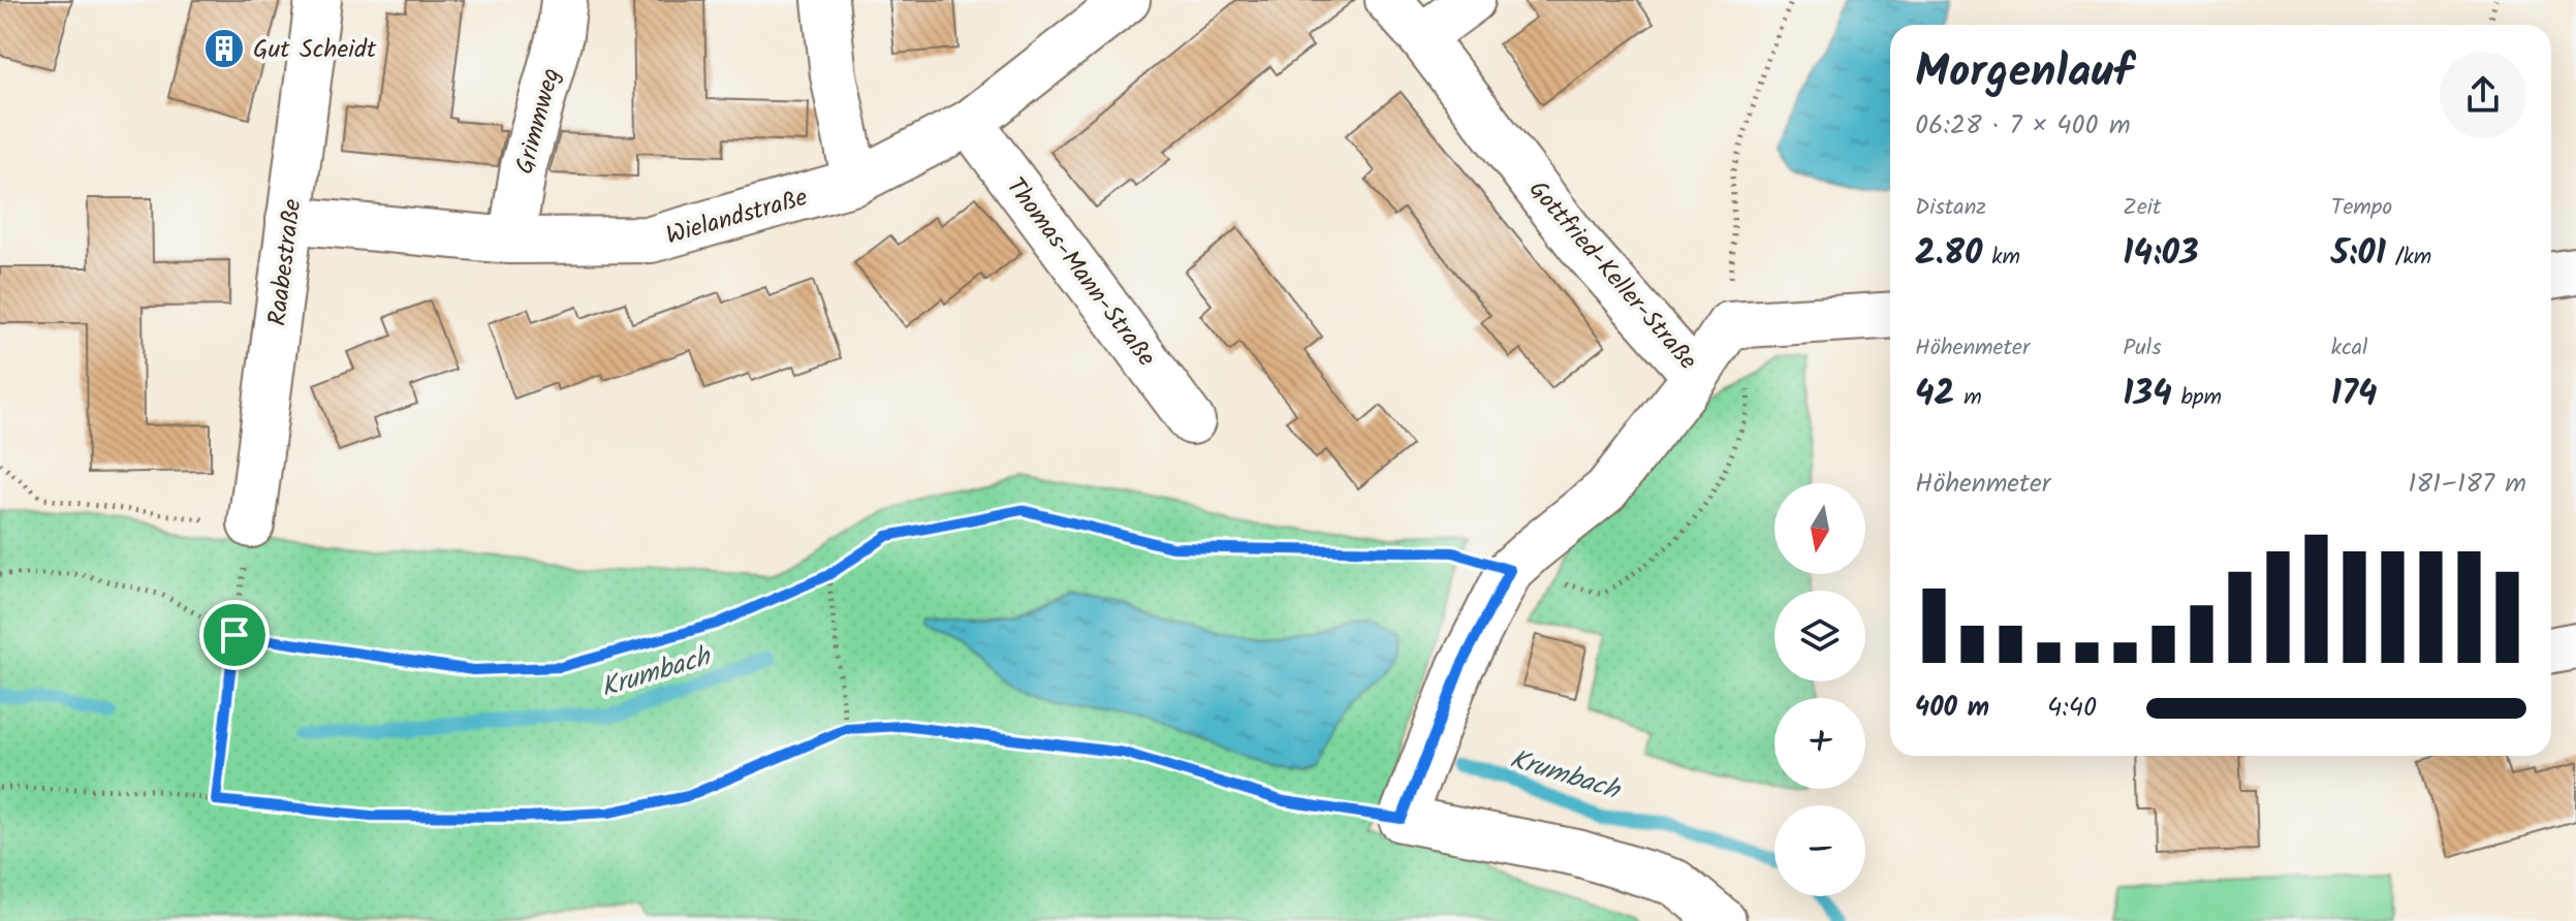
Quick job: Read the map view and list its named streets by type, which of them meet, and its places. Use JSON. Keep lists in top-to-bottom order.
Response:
{
  "streets": {
    "street": [
      "Grimmweg",
      "Wielandstraße",
      "Raabestraße",
      "Thomas-Mann-Straße",
      "Gottfried-Keller-Straße"
    ]
  },
  "crossings": [
    ["Grimmweg", "Wielandstraße"],
    ["Wielandstraße", "Raabestraße"],
    ["Wielandstraße", "Thomas-Mann-Straße"]
  ],
  "water": ["Krumbach"],
  "places": {
    "building": ["Gut Scheidt"]
  },
  "north": "bottom",
  "page": {
    "heading": ["Morgenlauf", "06:28 · 7 × 400 m"],
    "stats": [
      ["Distanz", "2.80 km"],
      ["Zeit", "14:03"],
      ["Tempo", "5:01 /km"],
      ["Höhenmeter", "42 m"],
      ["Puls", "134 bpm"],
      ["kcal", "174"]
    ],
    "chart": ["Höhenmeter", "181–187 m"],
    "map_buttons": ["+", "−"],
    "list": [
      {
        "name": "400 m",
        "note": "4:40"
      }
    ]
  }
}
